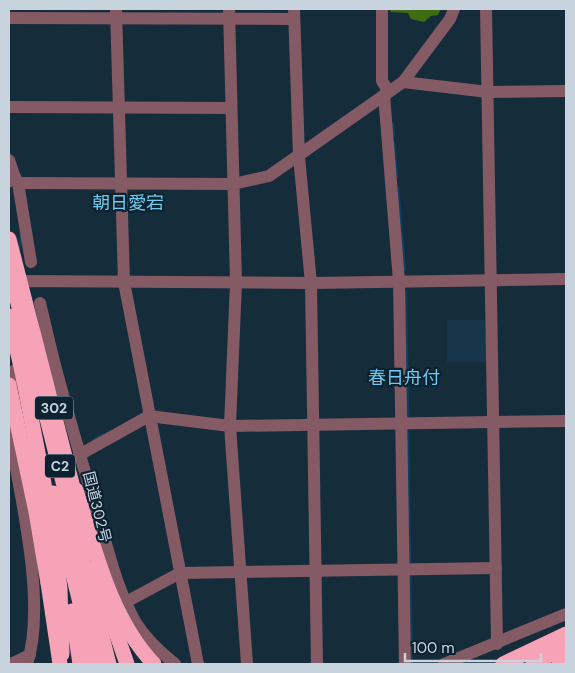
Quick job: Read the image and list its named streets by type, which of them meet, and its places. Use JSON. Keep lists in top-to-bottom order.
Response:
{
  "streets": {
    "highway": ["302", "C2", "国道302号"]
  },
  "crossings": [
    ["302", "C2"]
  ],
  "districts": ["朝日愛宕", "春日舟付"],
  "scale_bar": "100 m"
}
